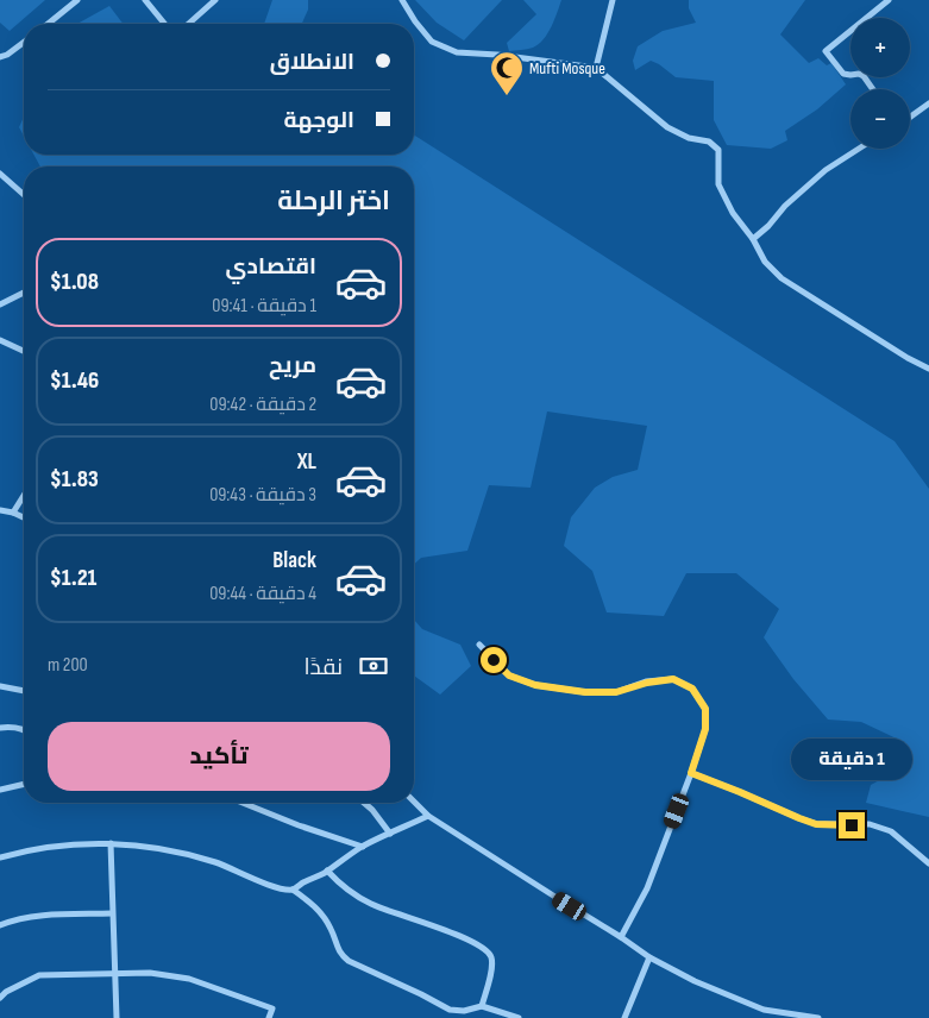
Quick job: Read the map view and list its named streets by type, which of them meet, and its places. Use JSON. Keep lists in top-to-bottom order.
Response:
{
  "places": {
    "mosque": ["Mufti Mosque"]
  },
  "page": {
    "map_buttons": ["+", "−"],
    "banner": ["الانطلاق", "الوجهة"],
    "heading": "اختر الرحلة",
    "list": [
      {
        "name": "اقتصادي",
        "note": "1 دقيقة · 09:41",
        "value": "$1.08"
      },
      {
        "name": "مريح",
        "note": "2 دقيقة · 09:42",
        "value": "$1.46"
      },
      {
        "name": "XL",
        "note": "3 دقيقة · 09:43",
        "value": "$1.83"
      },
      {
        "name": "Black",
        "note": "4 دقيقة · 09:44",
        "value": "$1.21"
      }
    ],
    "pay": ["نقدًا", "200 m"],
    "buttons": "تأكيد",
    "bubble": "1 دقيقة"
  }
}
